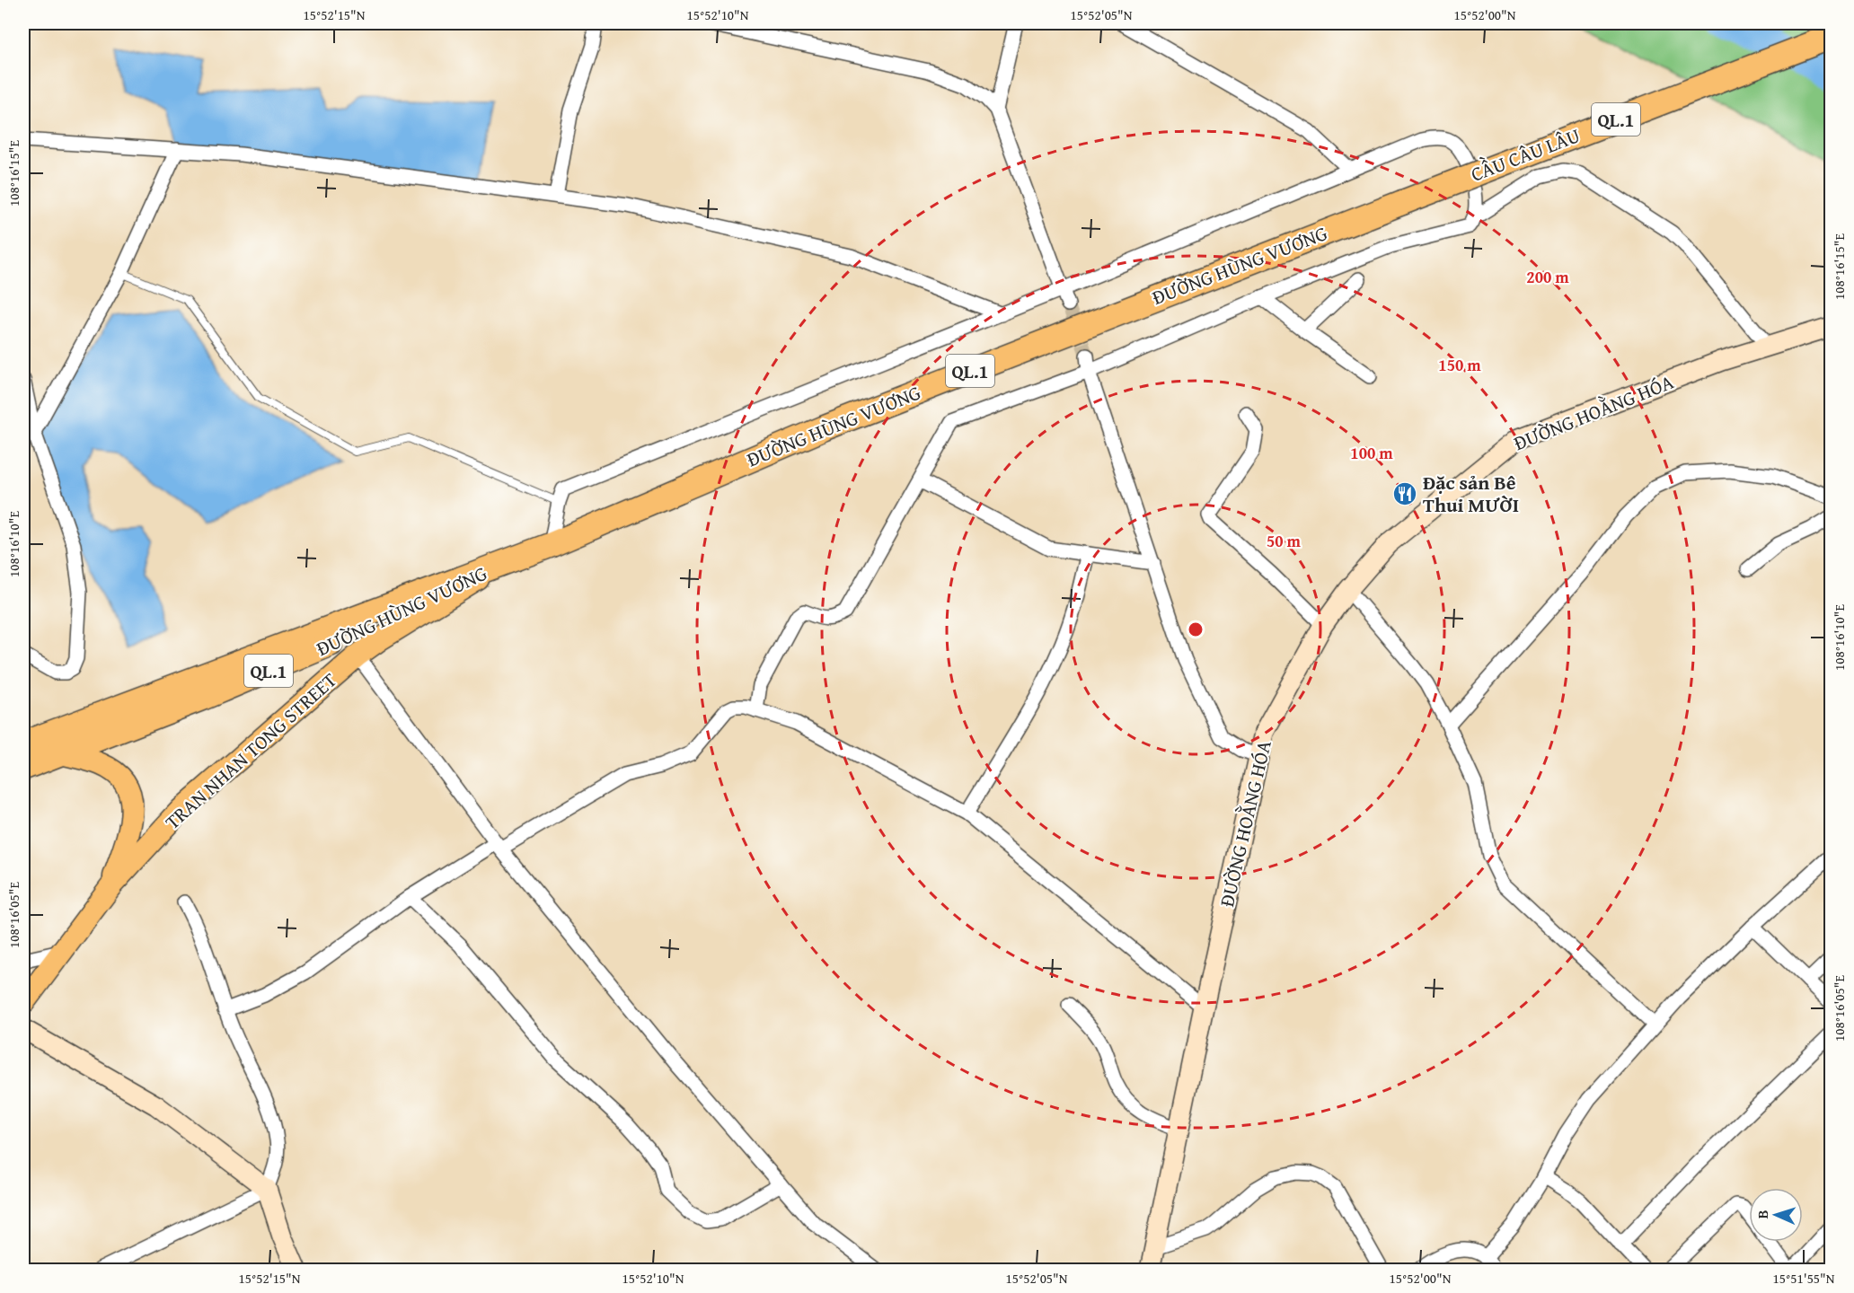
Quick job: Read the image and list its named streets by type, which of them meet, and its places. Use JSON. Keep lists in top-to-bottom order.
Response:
{
  "streets": {
    "highway": ["QL.1", "CẦU CÂU LÂU", "ĐƯỜNG HÙNG VƯƠNG"],
    "main road": ["ĐƯỜNG HOẰNG HÓA", "TRAN NHAN TONG STREET"]
  },
  "crossings": [
    ["CẦU CÂU LÂU", "ĐƯỜNG HÙNG VƯƠNG"],
    ["ĐƯỜNG HÙNG VƯƠNG", "TRAN NHAN TONG STREET"]
  ],
  "places": {
    "restaurant": ["Đặc sản Bê Thui MƯỜI"]
  },
  "north": "left",
  "coordinates": [
    "15°52'15\"N",
    "15°52'10\"N",
    "15°52'05\"N",
    "15°52'00\"N",
    "108°16'15\"E",
    "108°16'10\"E",
    "108°16'05\"E",
    "15°51'55\"N"
  ],
  "rings": [
    "200 m",
    "150 m",
    "100 m",
    "50 m"
  ]
}
